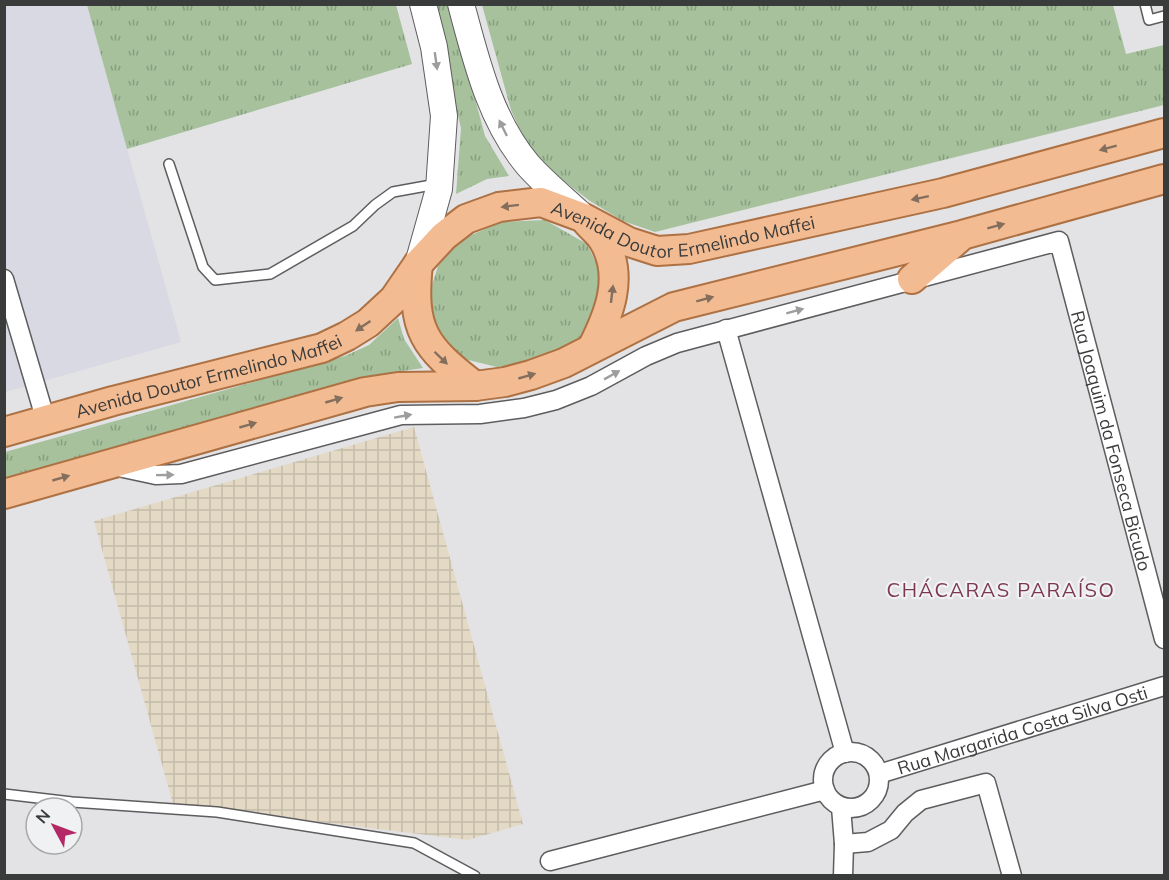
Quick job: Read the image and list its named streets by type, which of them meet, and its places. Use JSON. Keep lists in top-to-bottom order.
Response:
{
  "streets": {
    "main road": ["Avenida Doutor Ermelindo Maffei"],
    "street": ["Rua Joaquim da Fonseca Bicudo", "Rua Margarida Costa Silva Osti"]
  },
  "districts": ["CHÁCARAS PARAÍSO"],
  "north": "top left"
}
